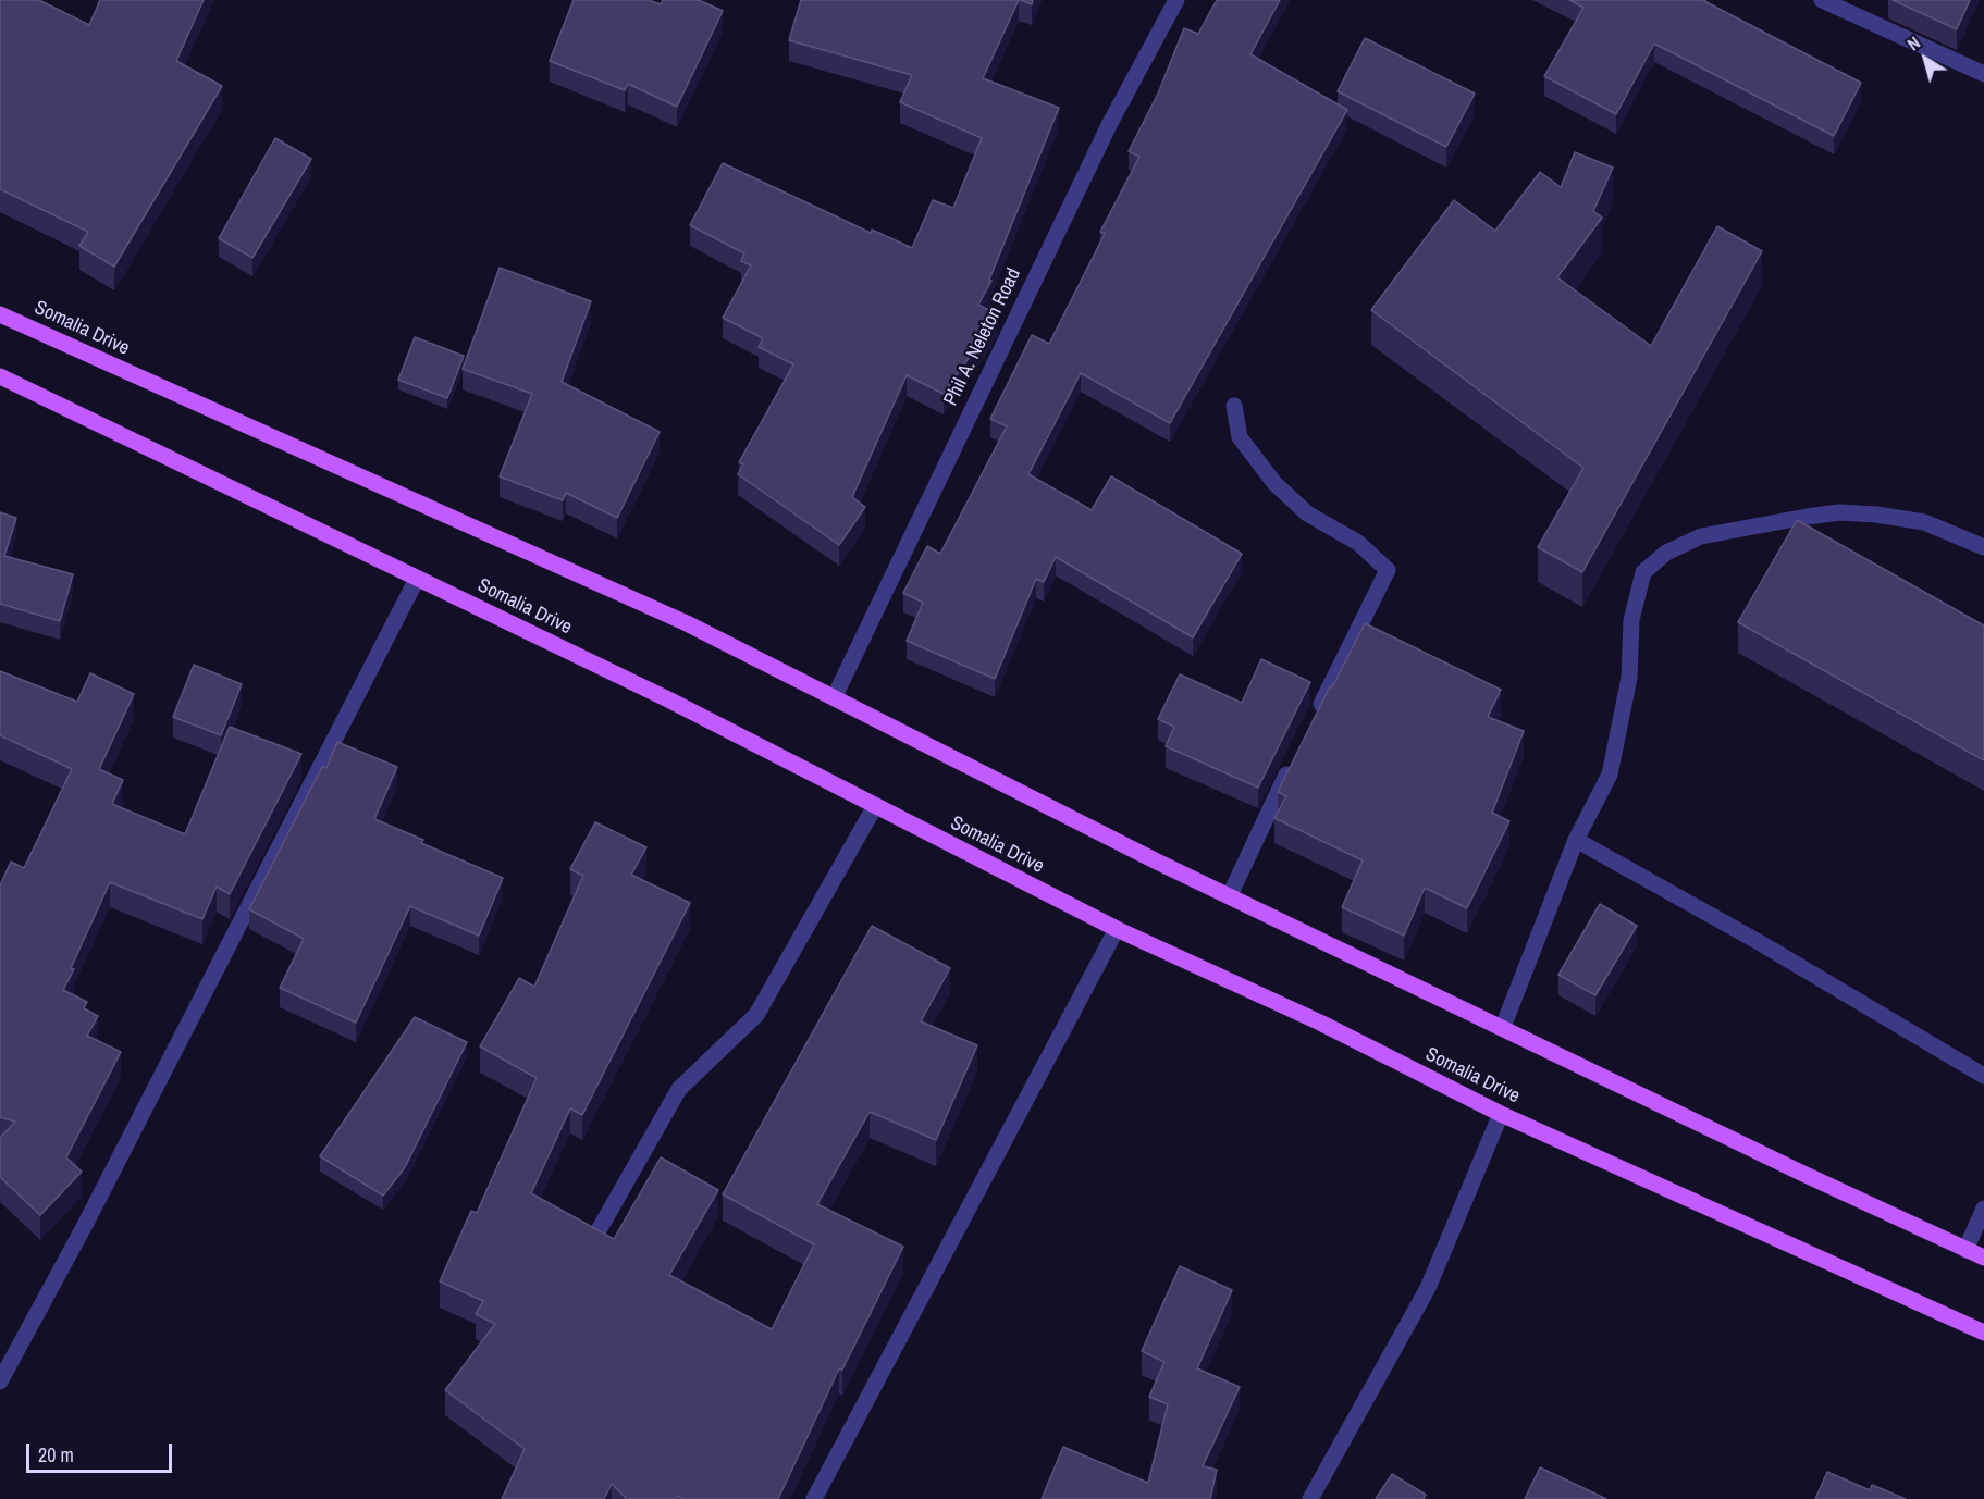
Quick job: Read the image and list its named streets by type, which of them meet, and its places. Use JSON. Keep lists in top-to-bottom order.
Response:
{
  "streets": {
    "main road": ["Somalia Drive"],
    "street": ["Phil A. Neleton Road"]
  },
  "crossings": [
    ["Somalia Drive", "Phil A. Neleton Road"]
  ],
  "scale_bar": "20 m",
  "north": "top left"
}
